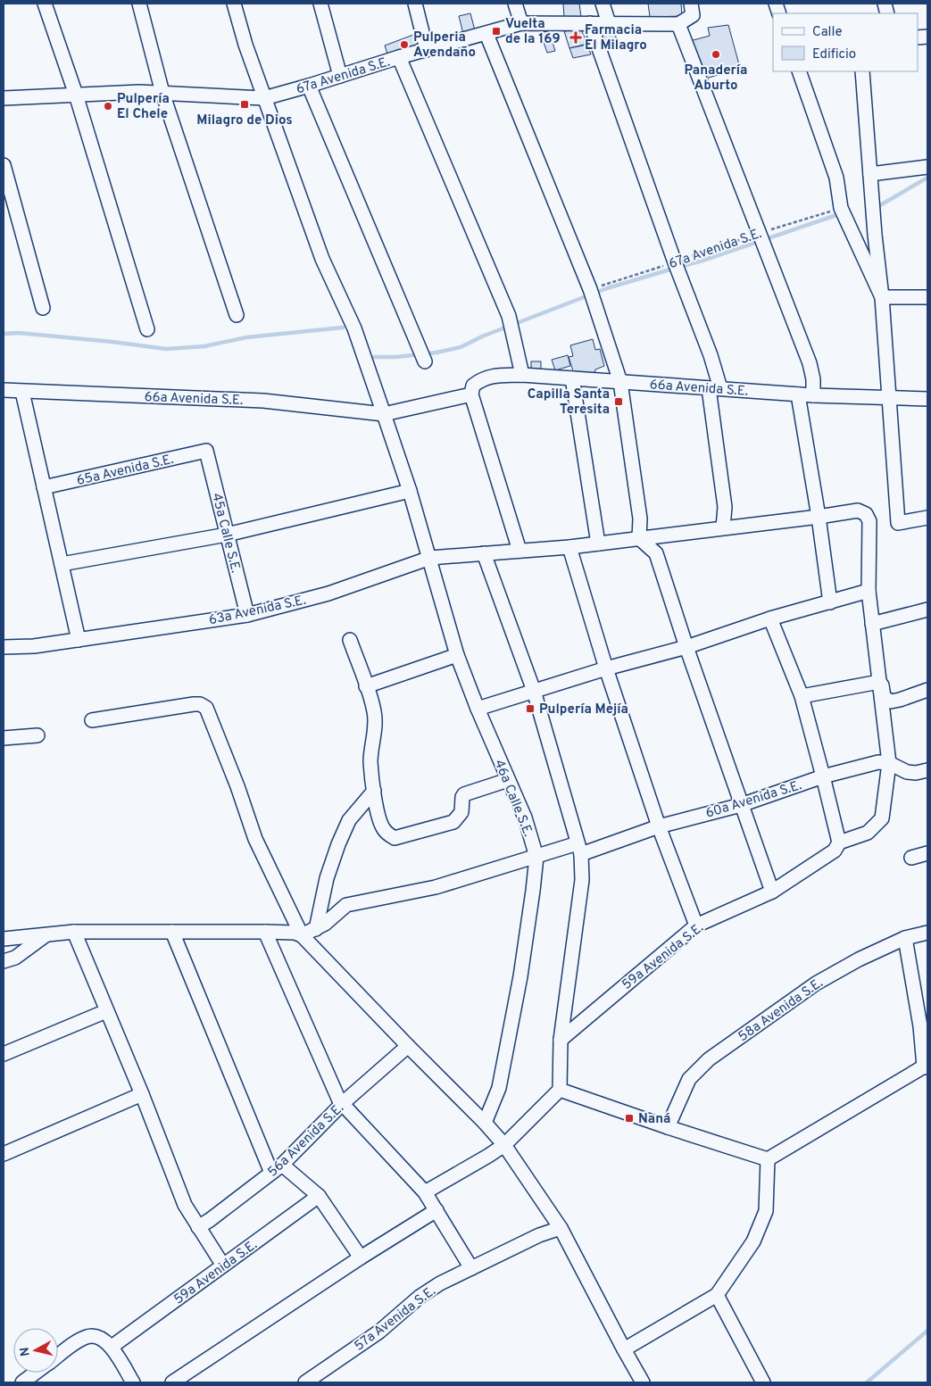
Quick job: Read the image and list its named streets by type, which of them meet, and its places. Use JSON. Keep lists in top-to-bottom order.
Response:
{
  "streets": {
    "street": [
      "67a Avenida S.E.",
      "66a Avenida S.E.",
      "65a Avenida S.E.",
      "45a Calle S.E.",
      "63a Avenida S.E.",
      "46a Calle S.E.",
      "60a Avenida S.E.",
      "59a Avenida S.E.",
      "58a Avenida S.E.",
      "56a Avenida S.E.",
      "57a Avenida S.E."
    ]
  },
  "crossings": [
    ["67a Avenida S.E.", "46a Calle S.E."],
    ["66a Avenida S.E.", "46a Calle S.E."],
    ["65a Avenida S.E.", "45a Calle S.E."],
    ["45a Calle S.E.", "63a Avenida S.E."],
    ["63a Avenida S.E.", "46a Calle S.E."],
    ["46a Calle S.E.", "60a Avenida S.E."]
  ],
  "places": {
    "transit": [
      "Vuelta de la 169",
      "Milagro de Dios",
      "Capilla Santa Teresita",
      "Pulpería Mejía",
      "Naná"
    ],
    "health": ["Farmacia El Milagro"],
    "other": ["Pulperia Avendaño", "Panadería Aburto", "Pulpería El Chele"]
  },
  "legend": ["Calle", "Edificio"],
  "north": "left"
}
